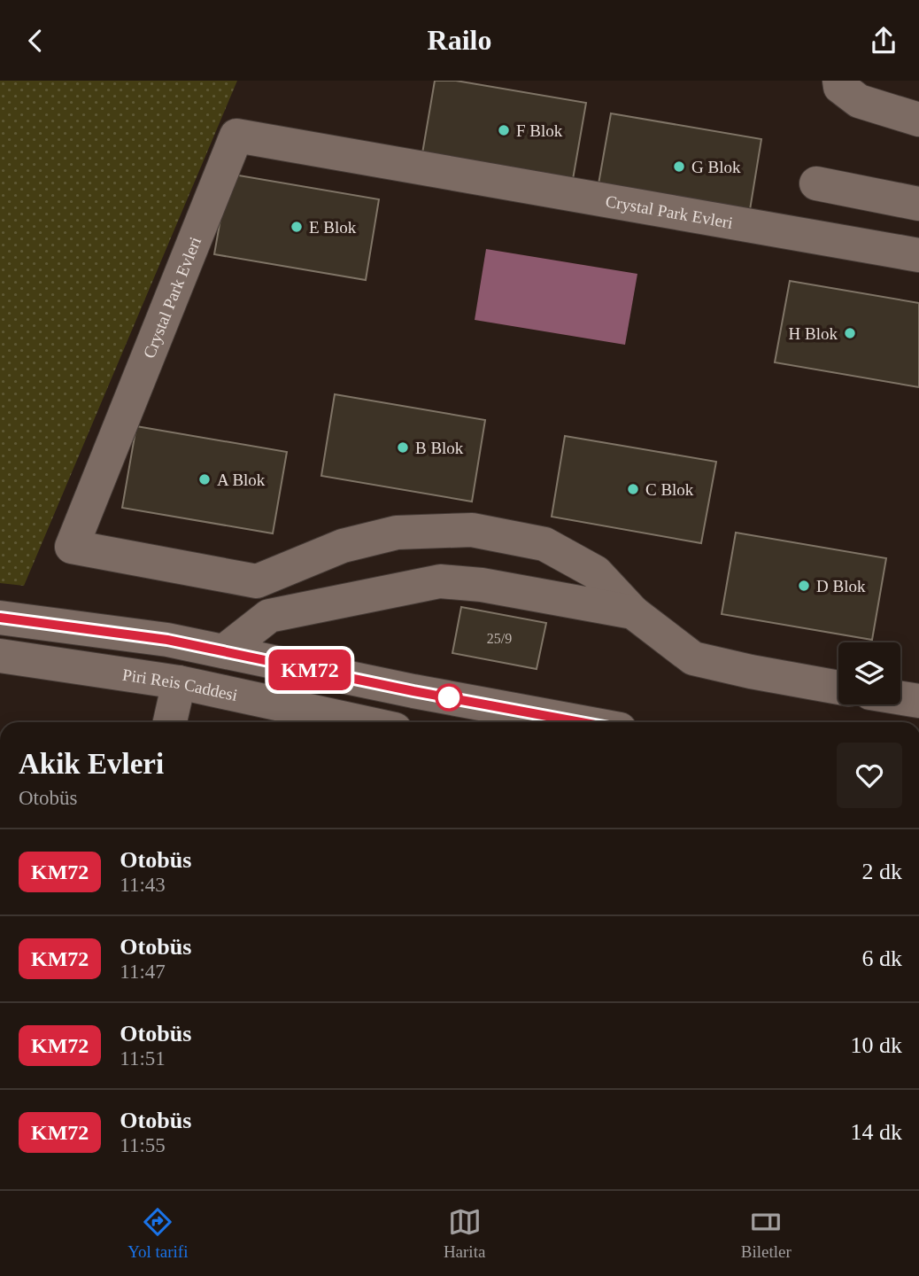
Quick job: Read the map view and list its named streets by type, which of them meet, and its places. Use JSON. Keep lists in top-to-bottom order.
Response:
{
  "streets": {
    "street": ["Crystal Park Evleri", "Piri Reis Caddesi"]
  },
  "places": [
    "F Blok",
    "G Blok",
    "E Blok",
    "H Blok",
    "B Blok",
    "A Blok",
    "C Blok",
    "D Blok"
  ],
  "lines": ["bus line KM72"],
  "house_numbers": ["25/9"],
  "page": {
    "header": "Railo",
    "on_map": "KM72",
    "heading": ["Akik Evleri", "Otobüs"],
    "list": [
      {
        "mark": "KM72",
        "name": "Otobüs",
        "note": "11:43",
        "value": "2 dk"
      },
      {
        "mark": "KM72",
        "name": "Otobüs",
        "note": "11:47",
        "value": "6 dk"
      },
      {
        "mark": "KM72",
        "name": "Otobüs",
        "note": "11:51",
        "value": "10 dk"
      },
      {
        "mark": "KM72",
        "name": "Otobüs",
        "note": "11:55",
        "value": "14 dk"
      }
    ],
    "tabs": ["Yol tarifi", "Harita", "Biletler"]
  }
}
